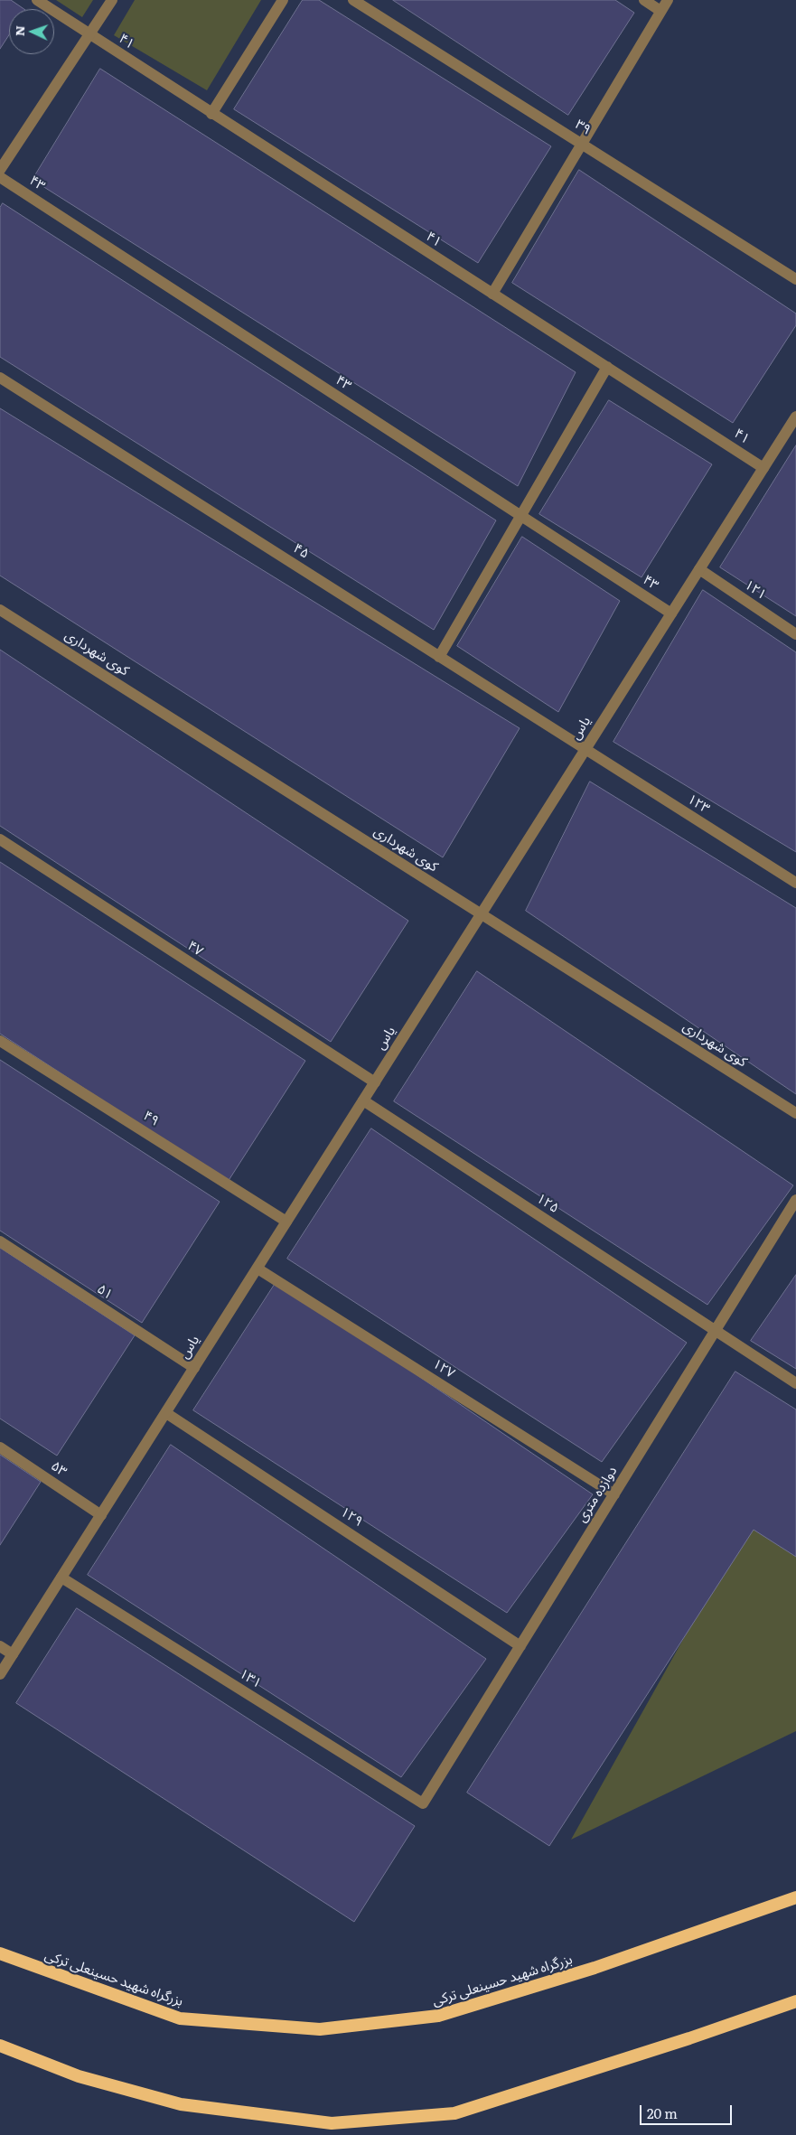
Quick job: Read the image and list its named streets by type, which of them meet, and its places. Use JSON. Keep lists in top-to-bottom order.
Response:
{
  "streets": {
    "highway": ["بزرگراه شهید حسینعلی ترکی"],
    "street": [
      "۴۱",
      "۳۹",
      "۴۳",
      "۴۵",
      "۱۲۱",
      "کوی شهرداری",
      "یاس",
      "۱۲۳",
      "۴۷",
      "۴۹",
      "۱۲۵",
      "۵۱",
      "۱۲۷",
      "۵۳",
      "دوازده متری",
      "۱۲۹",
      "۱۳۱"
    ]
  },
  "crossings": [
    ["۴۱", "یاس"],
    ["۴۳", "یاس"],
    ["۴۵", "یاس"],
    ["۴۵", "۱۲۳"],
    ["۱۲۱", "یاس"],
    ["کوی شهرداری", "یاس"],
    ["یاس", "۱۲۳"],
    ["یاس", "۴۷"],
    ["یاس", "۴۹"],
    ["یاس", "۱۲۵"],
    ["یاس", "۵۱"],
    ["یاس", "۱۲۷"],
    ["یاس", "۵۳"],
    ["یاس", "۱۲۹"],
    ["یاس", "۱۳۱"],
    ["۱۲۵", "دوازده متری"],
    ["۱۲۷", "دوازده متری"],
    ["دوازده متری", "۱۲۹"],
    ["دوازده متری", "۱۳۱"]
  ],
  "scale_bar": "20 m",
  "north": "left"
}
